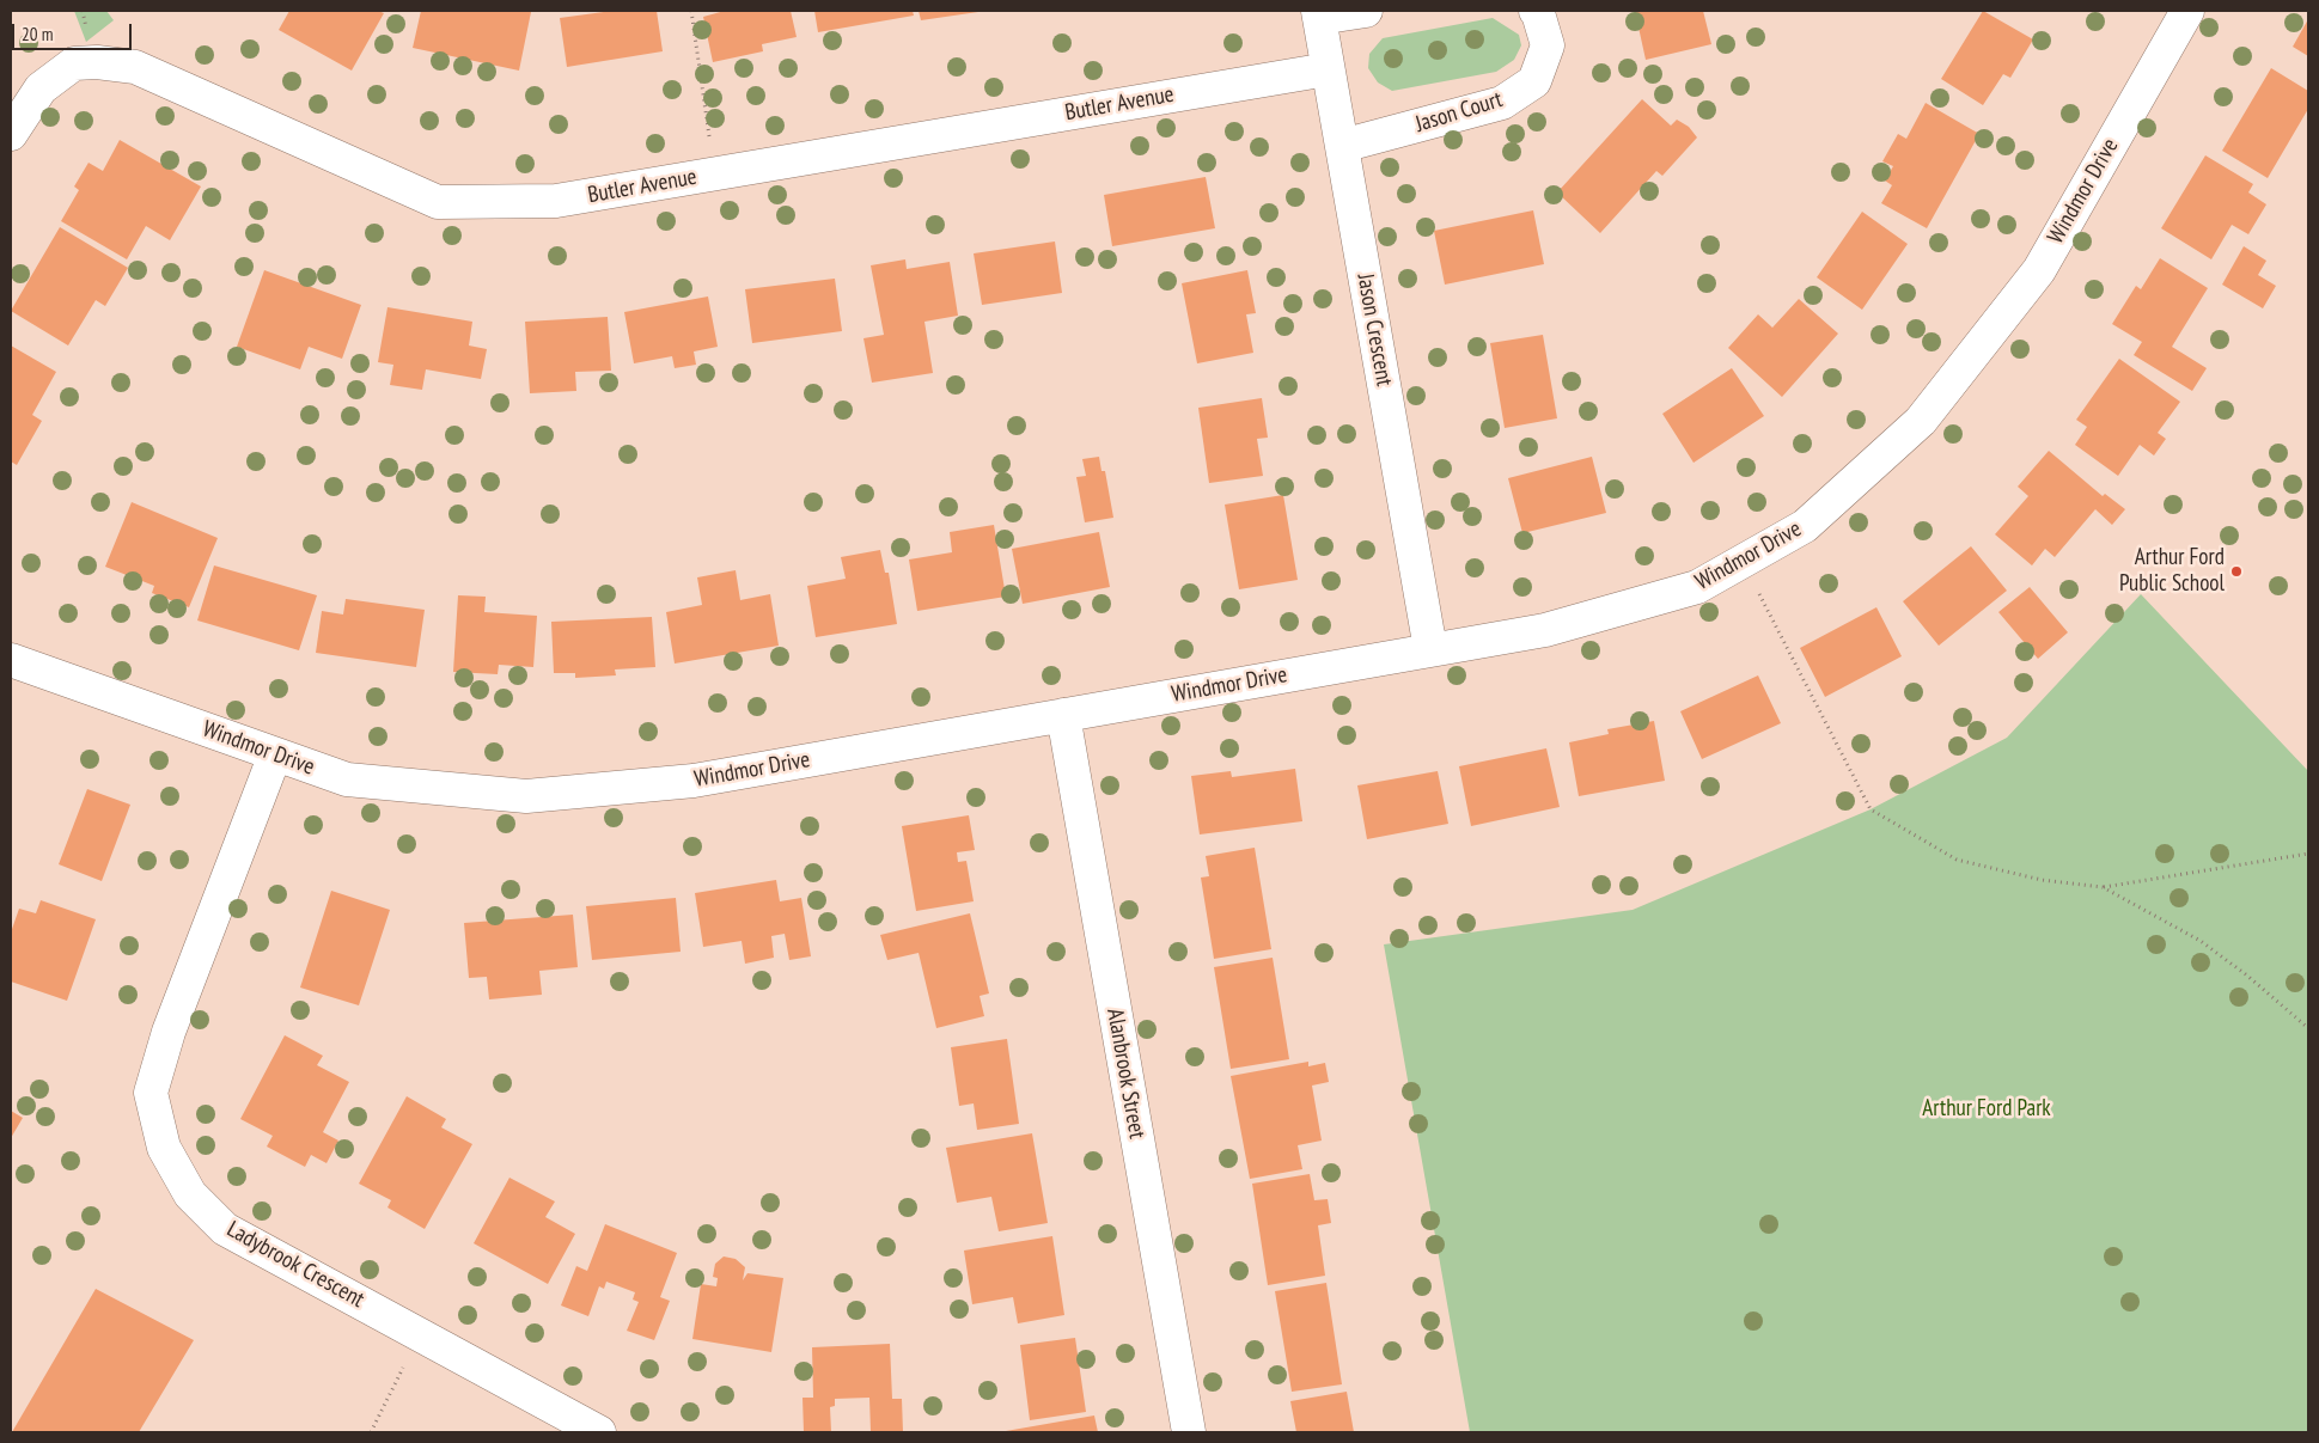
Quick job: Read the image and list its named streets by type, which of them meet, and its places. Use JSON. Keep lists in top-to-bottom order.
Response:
{
  "streets": {
    "street": [
      "Butler Avenue",
      "Jason Court",
      "Windmor Drive",
      "Jason Crescent",
      "Alanbrook Street",
      "Ladybrook Crescent"
    ]
  },
  "crossings": [
    ["Butler Avenue", "Jason Crescent"],
    ["Jason Court", "Jason Crescent"],
    ["Windmor Drive", "Jason Crescent"],
    ["Windmor Drive", "Alanbrook Street"],
    ["Windmor Drive", "Ladybrook Crescent"]
  ],
  "parks": ["Arthur Ford Park"],
  "places": ["Arthur Ford Public School"],
  "scale_bar": "20 m"
}
